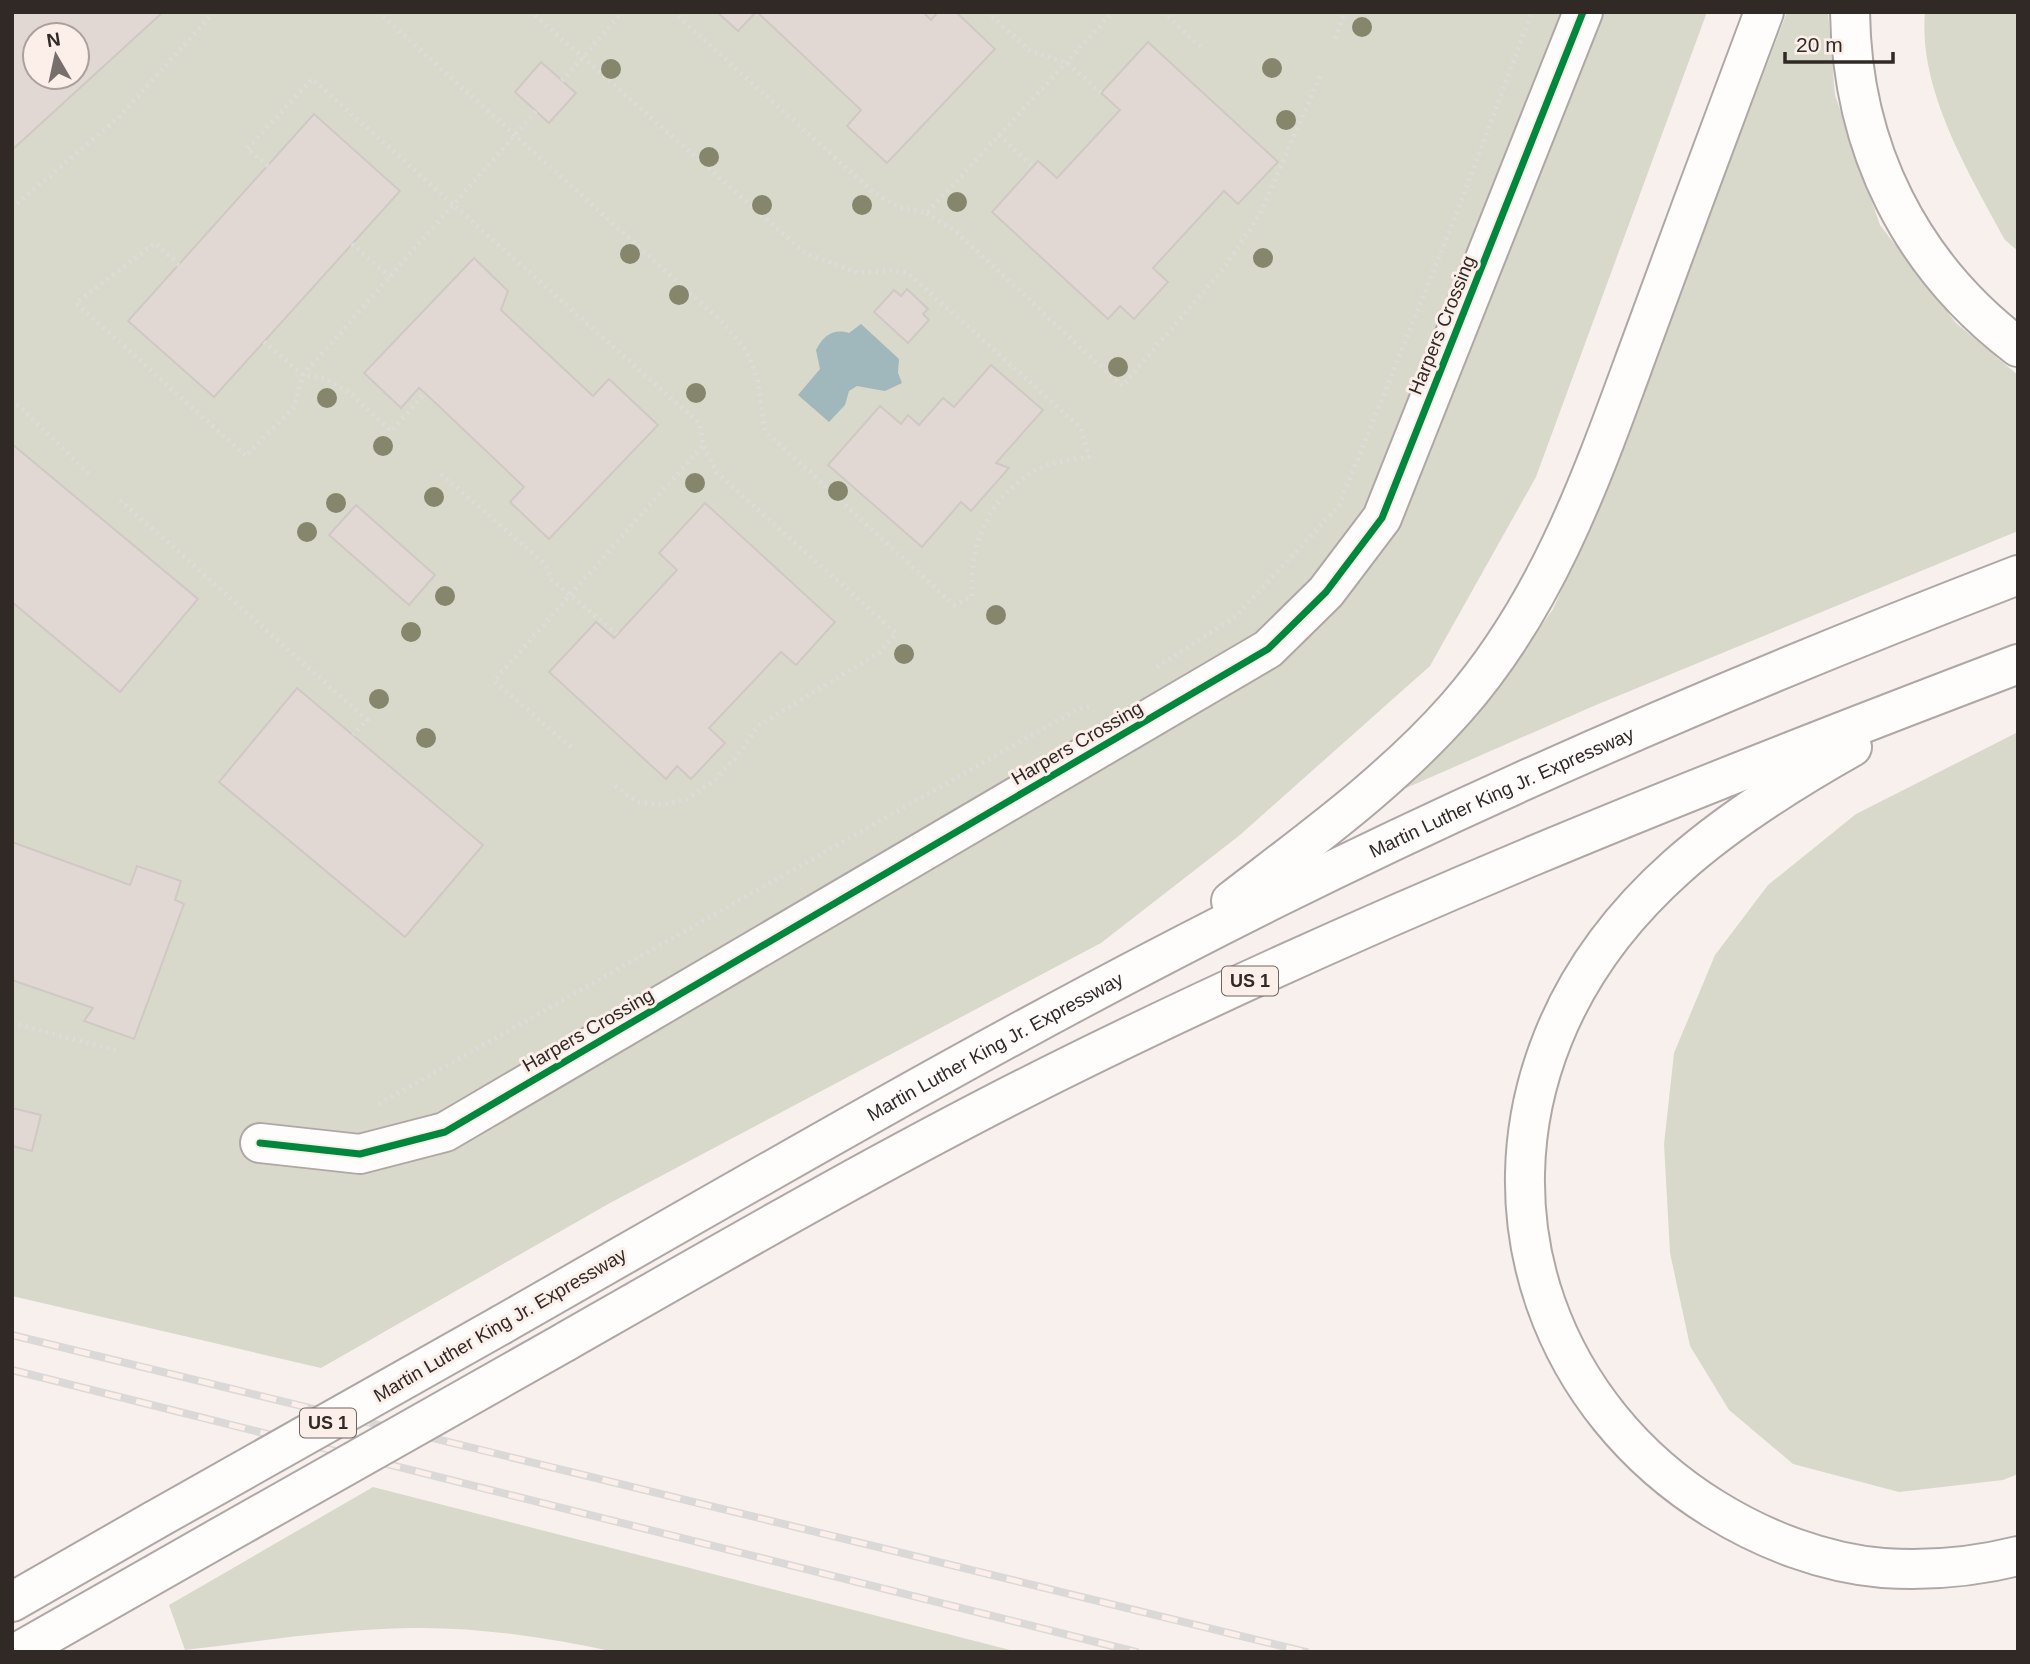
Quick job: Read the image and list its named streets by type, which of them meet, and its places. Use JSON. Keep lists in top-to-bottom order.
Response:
{
  "streets": {
    "main road": ["Harpers Crossing", "Martin Luther King Jr. Expressway", "US 1"]
  },
  "scale_bar": "20 m",
  "north": "top"
}
